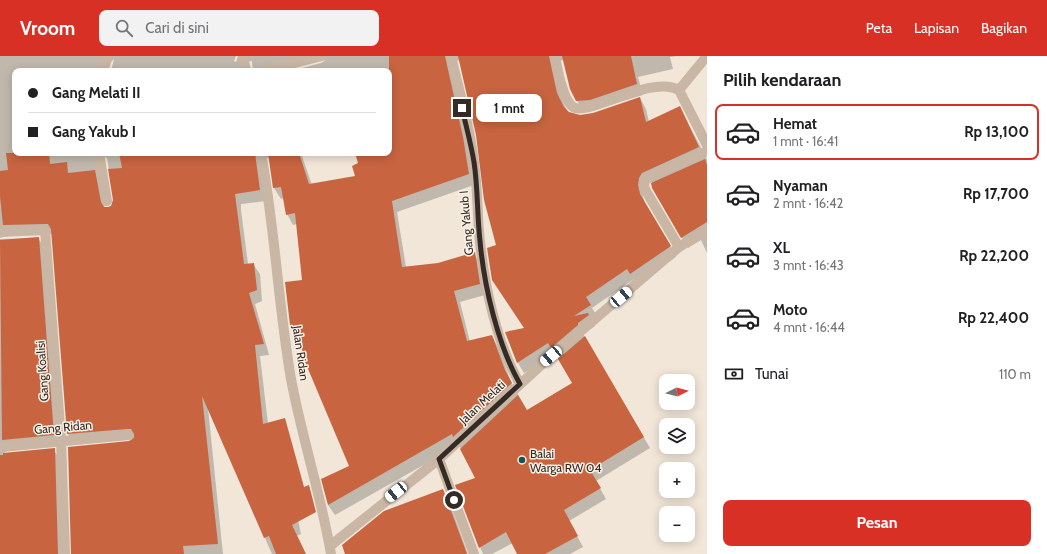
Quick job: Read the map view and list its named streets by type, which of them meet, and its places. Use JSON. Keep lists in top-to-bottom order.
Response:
{
  "streets": {
    "street": [
      "Gang Yakub I",
      "Jalan Ridan",
      "Gang Koalisi",
      "Jalan Melati",
      "Gang Ridan"
    ]
  },
  "crossings": [
    ["Gang Yakub I", "Jalan Melati"],
    ["Jalan Ridan", "Jalan Melati"],
    ["Gang Koalisi", "Gang Ridan"]
  ],
  "places": ["Balai Warga RW 04"],
  "north": "right",
  "page": {
    "header": "Vroom",
    "search": "Cari di sini",
    "nav": ["Peta", "Lapisan", "Bagikan"],
    "heading": "Pilih kendaraan",
    "banner": ["Gang Melati II", "Gang Yakub I"],
    "bubble": "1 mnt",
    "list": [
      {
        "name": "Hemat",
        "note": "1 mnt · 16:41",
        "value": "Rp 13,100"
      },
      {
        "name": "Nyaman",
        "note": "2 mnt · 16:42",
        "value": "Rp 17,700"
      },
      {
        "name": "XL",
        "note": "3 mnt · 16:43",
        "value": "Rp 22,200"
      },
      {
        "name": "Moto",
        "note": "4 mnt · 16:44",
        "value": "Rp 22,400"
      }
    ],
    "pay": ["Tunai", "110 m"],
    "map_buttons": ["+", "−"],
    "buttons": "Pesan"
  }
}
